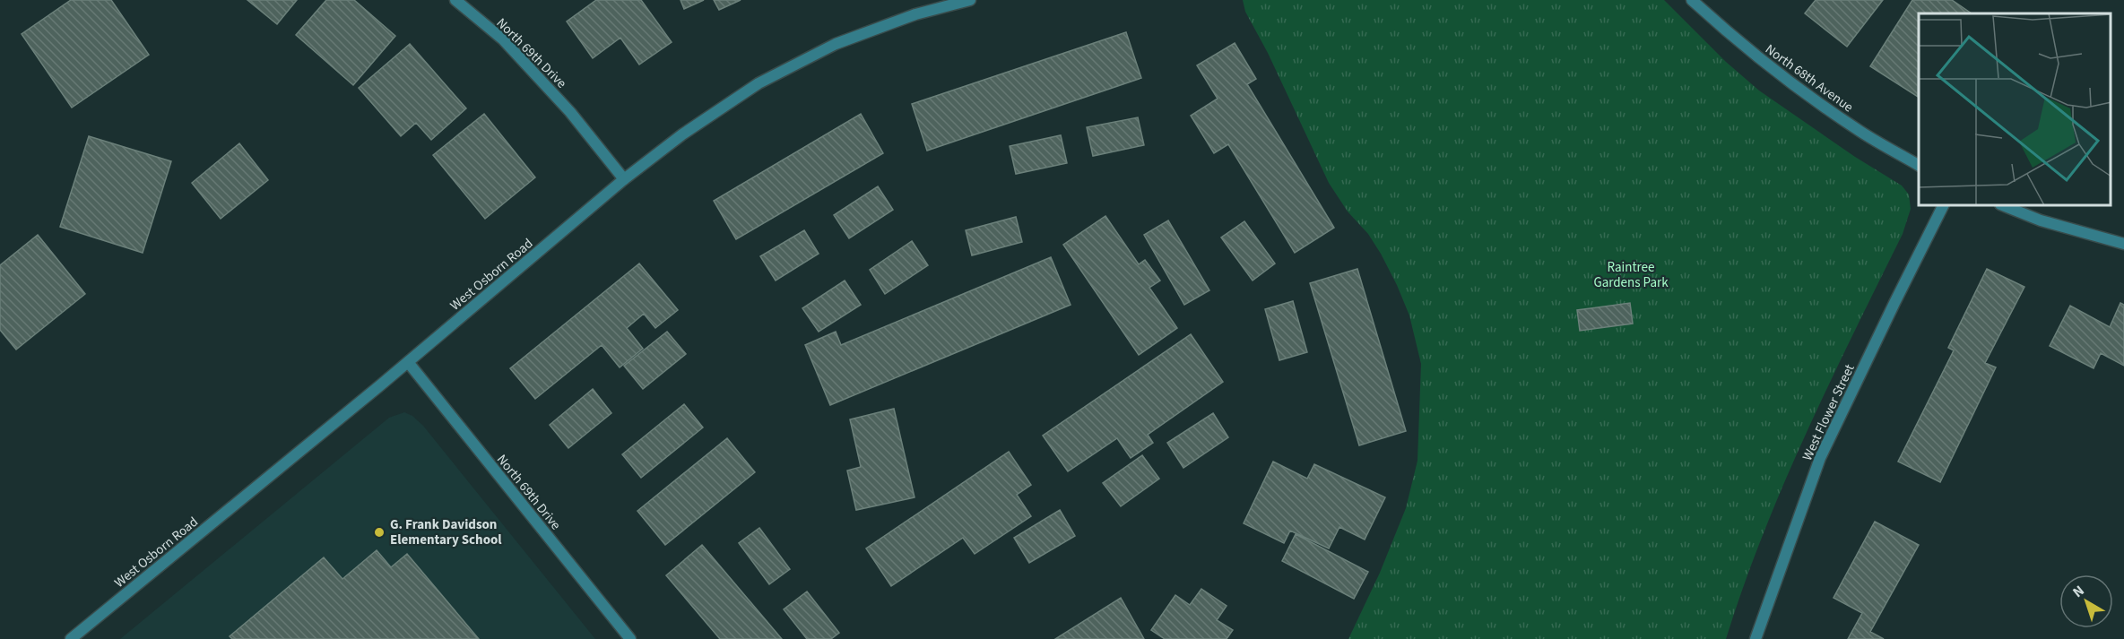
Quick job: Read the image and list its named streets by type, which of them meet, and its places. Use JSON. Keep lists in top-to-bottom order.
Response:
{
  "streets": {
    "street": [
      "North 69th Drive",
      "North 68th Avenue",
      "West Osborn Road",
      "West Flower Street"
    ]
  },
  "crossings": [
    ["North 69th Drive", "West Osborn Road"]
  ],
  "parks": ["Raintree Gardens Park"],
  "places": ["G. Frank Davidson Elementary School"],
  "north": "top left"
}
